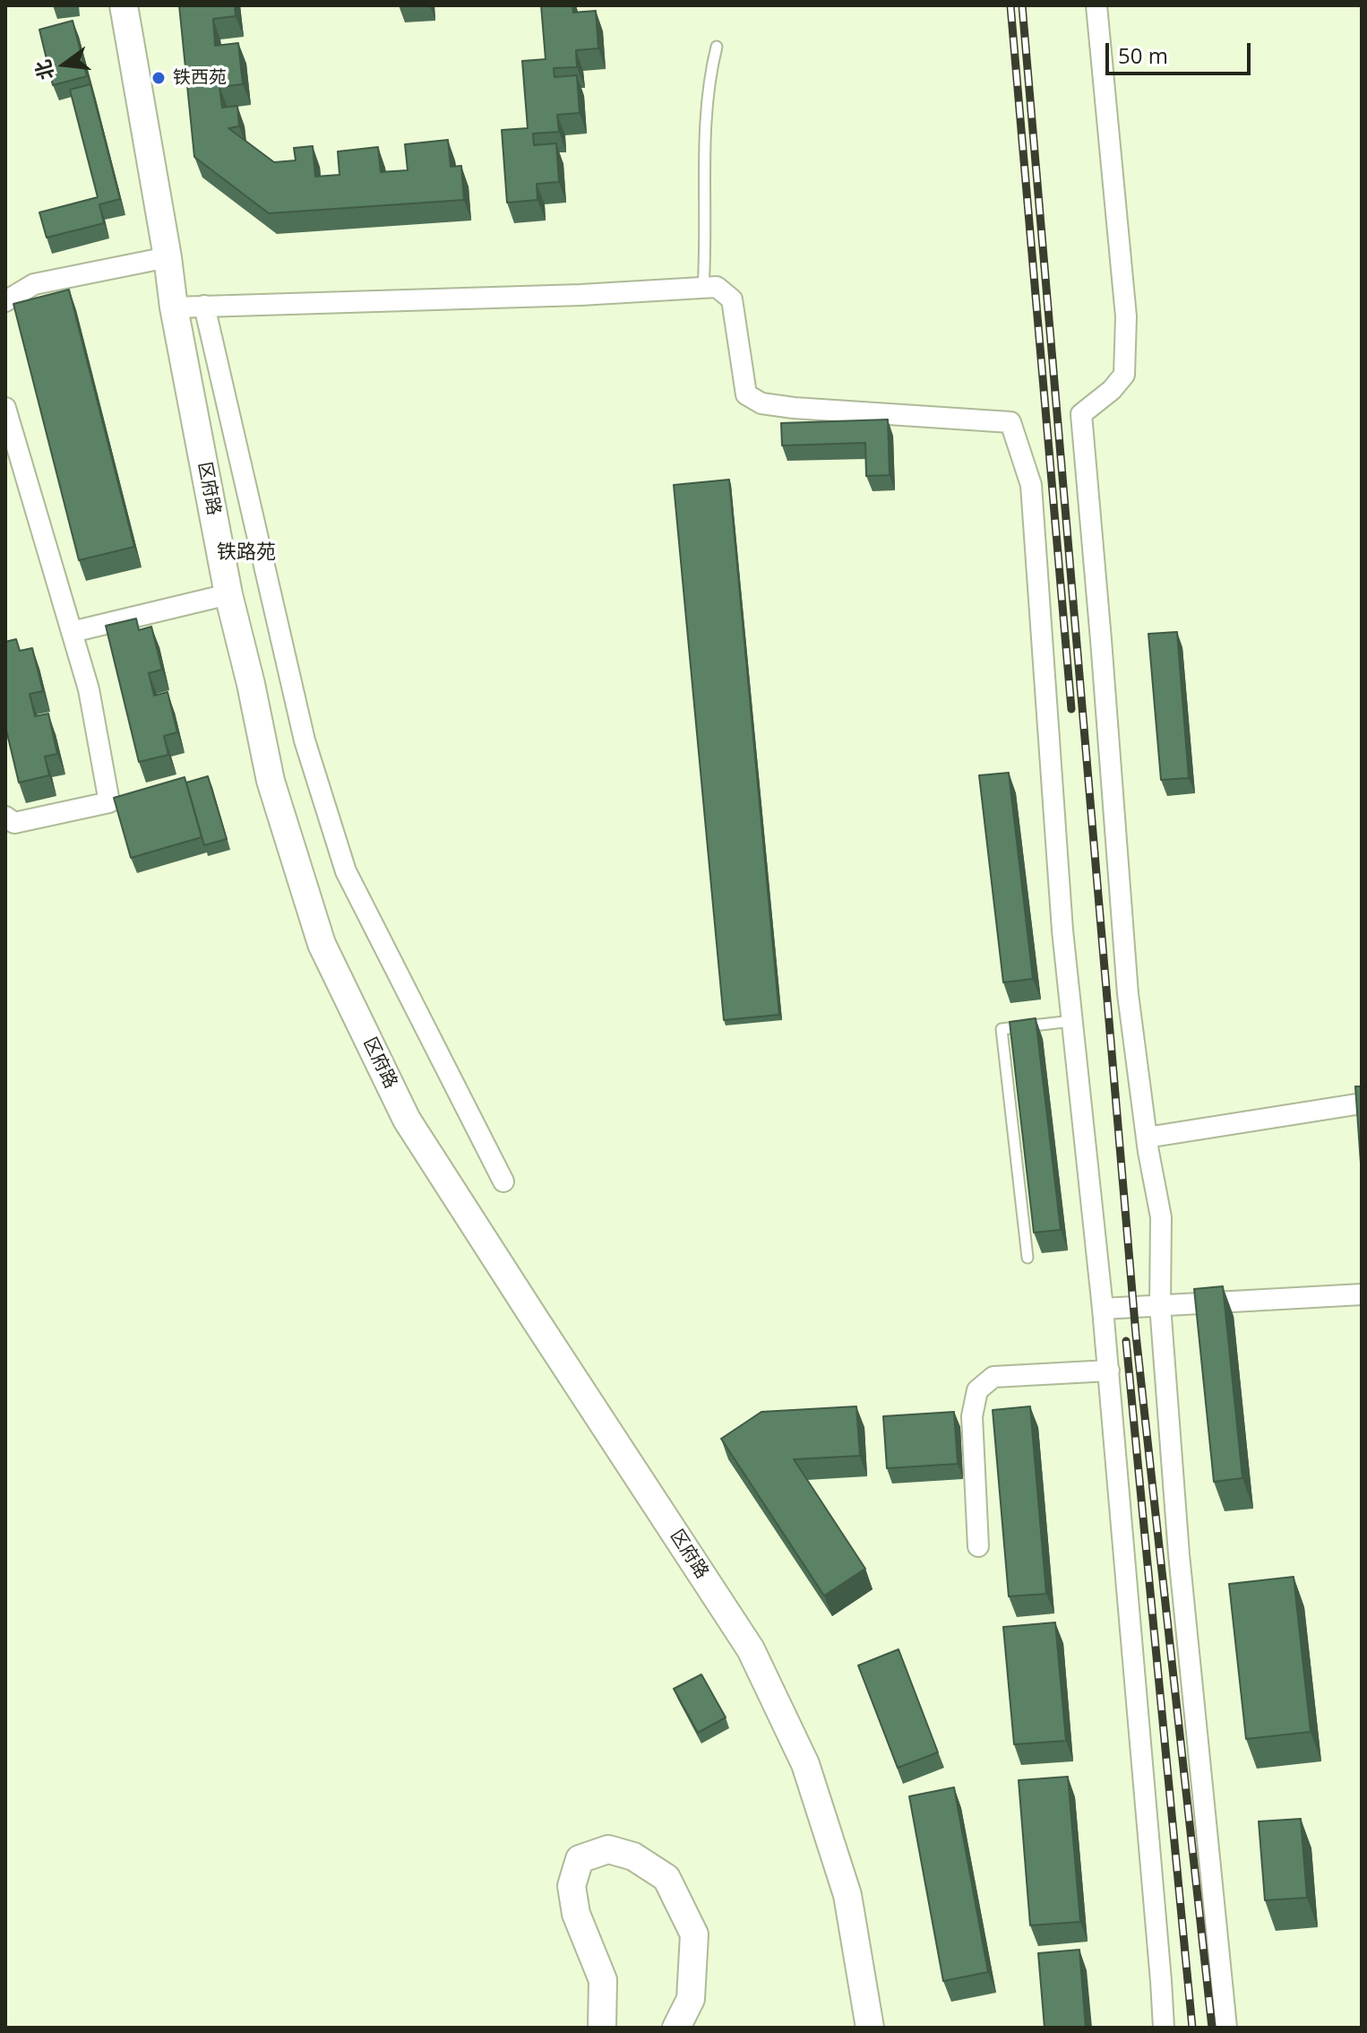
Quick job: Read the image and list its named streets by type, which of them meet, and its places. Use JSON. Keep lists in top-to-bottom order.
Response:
{
  "streets": {
    "main road": ["区府路"]
  },
  "districts": ["铁路苑"],
  "places": ["铁西苑"],
  "scale_bar": "50 m",
  "north": "left"
}
